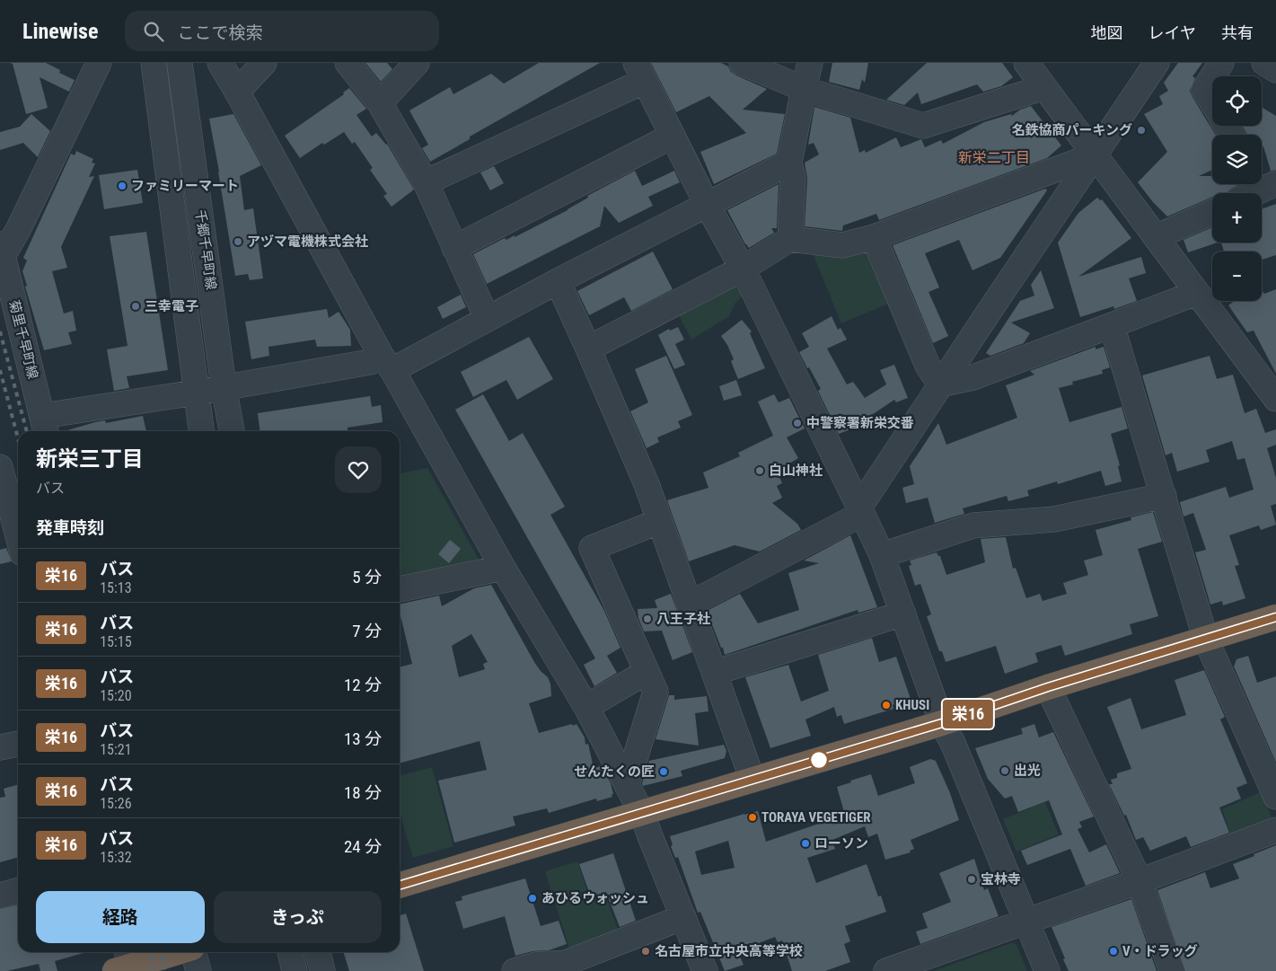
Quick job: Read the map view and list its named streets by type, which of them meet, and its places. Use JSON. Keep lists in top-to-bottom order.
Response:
{
  "streets": {
    "street": ["千郷千早町線", "菊里千早町線"]
  },
  "districts": ["新栄二丁目"],
  "places": [
    "名鉄協商パーキング",
    "ファミリーマート",
    "アヅマ電機株式会社",
    "三幸電子",
    "中警察署新栄交番",
    "白山神社",
    "八王子社",
    "KHUSI",
    "出光",
    "せんたくの匠",
    "TORAYA VEGETIGER",
    "ローソン",
    "宝林寺",
    "あひるウォッシュ",
    "名古屋市立中央高等学校",
    "V・ドラッグ"
  ],
  "lines": ["bus line 栄16"],
  "page": {
    "header": "Linewise",
    "search": "ここで検索",
    "nav": ["地図", "レイヤ", "共有"],
    "on_map": "栄16",
    "map_buttons": ["+", "−"],
    "heading": [
      ["新栄三丁目", "バス"],
      "発車時刻"
    ],
    "list": [
      {
        "mark": "栄16",
        "name": "バス",
        "note": "15:13",
        "value": "5 分"
      },
      {
        "mark": "栄16",
        "name": "バス",
        "note": "15:15",
        "value": "7 分"
      },
      {
        "mark": "栄16",
        "name": "バス",
        "note": "15:20",
        "value": "12 分"
      },
      {
        "mark": "栄16",
        "name": "バス",
        "note": "15:21",
        "value": "13 分"
      },
      {
        "mark": "栄16",
        "name": "バス",
        "note": "15:26",
        "value": "18 分"
      },
      {
        "mark": "栄16",
        "name": "バス",
        "note": "15:32",
        "value": "24 分"
      }
    ],
    "buttons": ["経路", "きっぷ"]
  }
}
